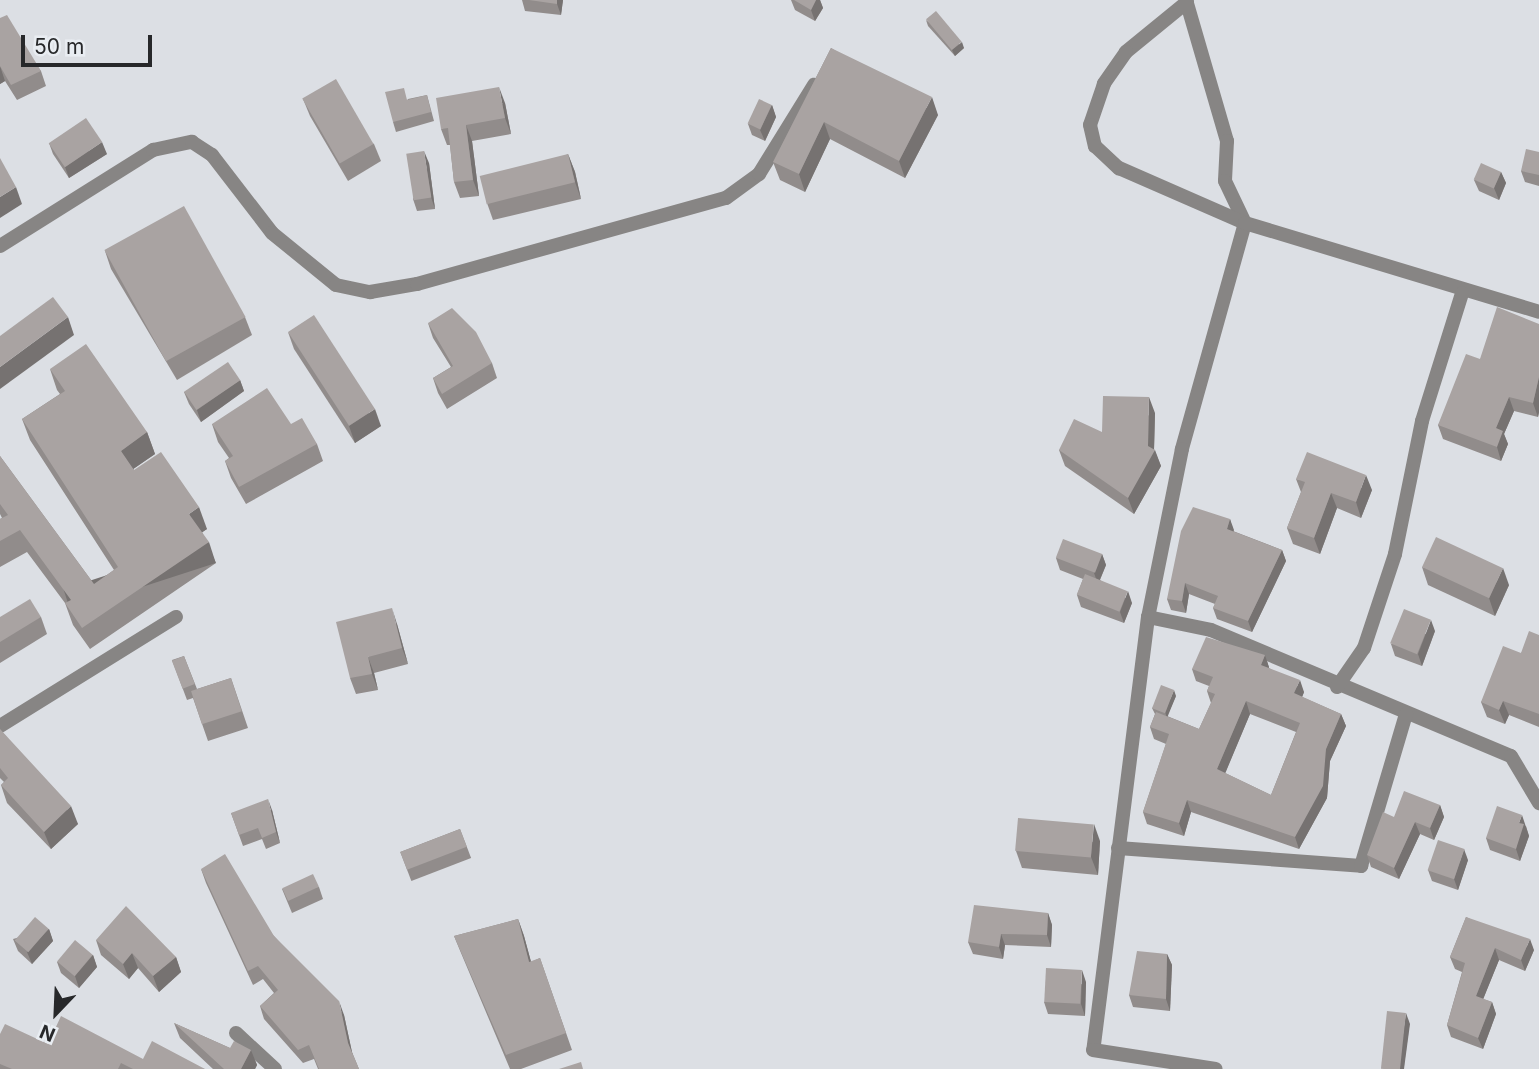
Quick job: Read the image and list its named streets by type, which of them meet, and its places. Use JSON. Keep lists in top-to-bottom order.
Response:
{
  "scale_bar": "50 m",
  "north": "bottom left"
}
